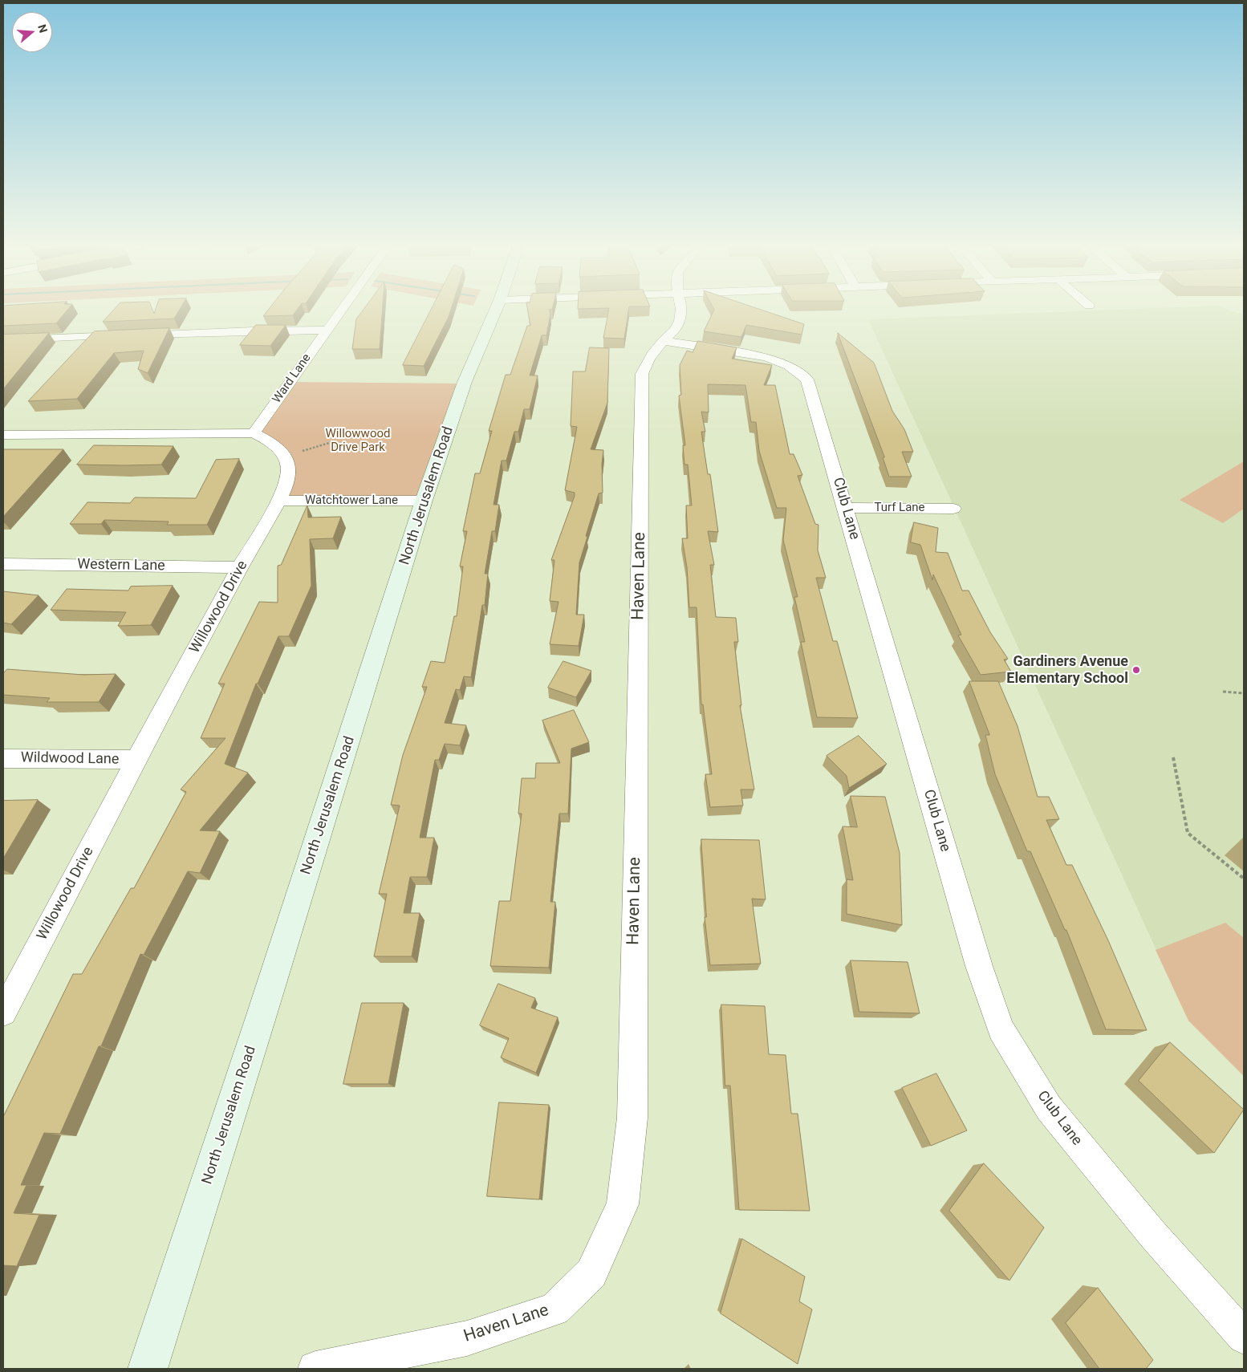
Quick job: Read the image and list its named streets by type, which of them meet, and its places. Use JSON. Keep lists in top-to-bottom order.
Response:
{
  "streets": {
    "main road": ["North Jerusalem Road"],
    "street": [
      "Ward Lane",
      "Watchtower Lane",
      "Turf Lane",
      "Club Lane",
      "Western Lane",
      "Haven Lane",
      "Willowood Drive",
      "Wildwood Lane"
    ]
  },
  "crossings": [
    ["North Jerusalem Road", "Watchtower Lane"],
    ["Watchtower Lane", "Willowood Drive"],
    ["Turf Lane", "Club Lane"],
    ["Club Lane", "Haven Lane"],
    ["Western Lane", "Willowood Drive"],
    ["Willowood Drive", "Wildwood Lane"]
  ],
  "parks": ["Willowwood Drive Park"],
  "places": ["Gardiners Avenue Elementary School"],
  "north": "right"
}
